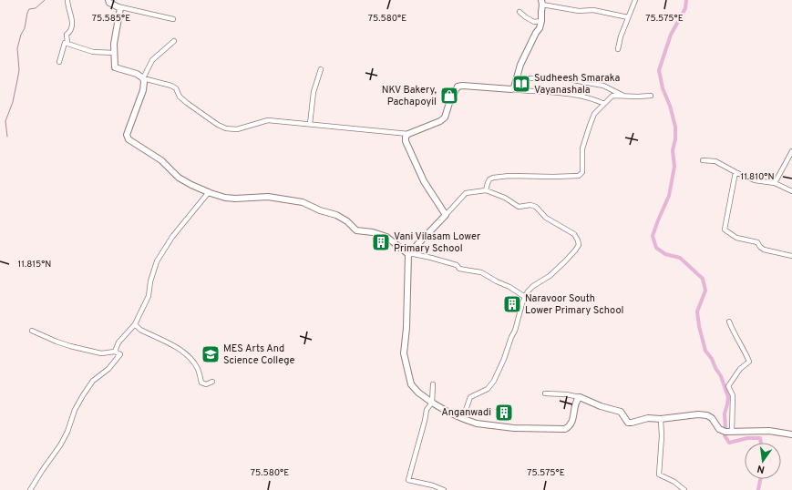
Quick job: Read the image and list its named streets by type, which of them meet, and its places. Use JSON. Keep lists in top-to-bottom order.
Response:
{
  "places": {
    "library": ["Sudheesh Smaraka Vayanashala"],
    "shop": ["NKV Bakery, Pachapoyil"],
    "building": ["Vani Vilasam Lower Primary School", "Naravoor South Lower Primary School", "Anganwadi"],
    "school or university": ["MES Arts And Science College"]
  },
  "north": "bottom",
  "coordinates": [
    "75.585°E",
    "75.580°E",
    "75.575°E",
    "11.810°N",
    "11.815°N"
  ]
}
